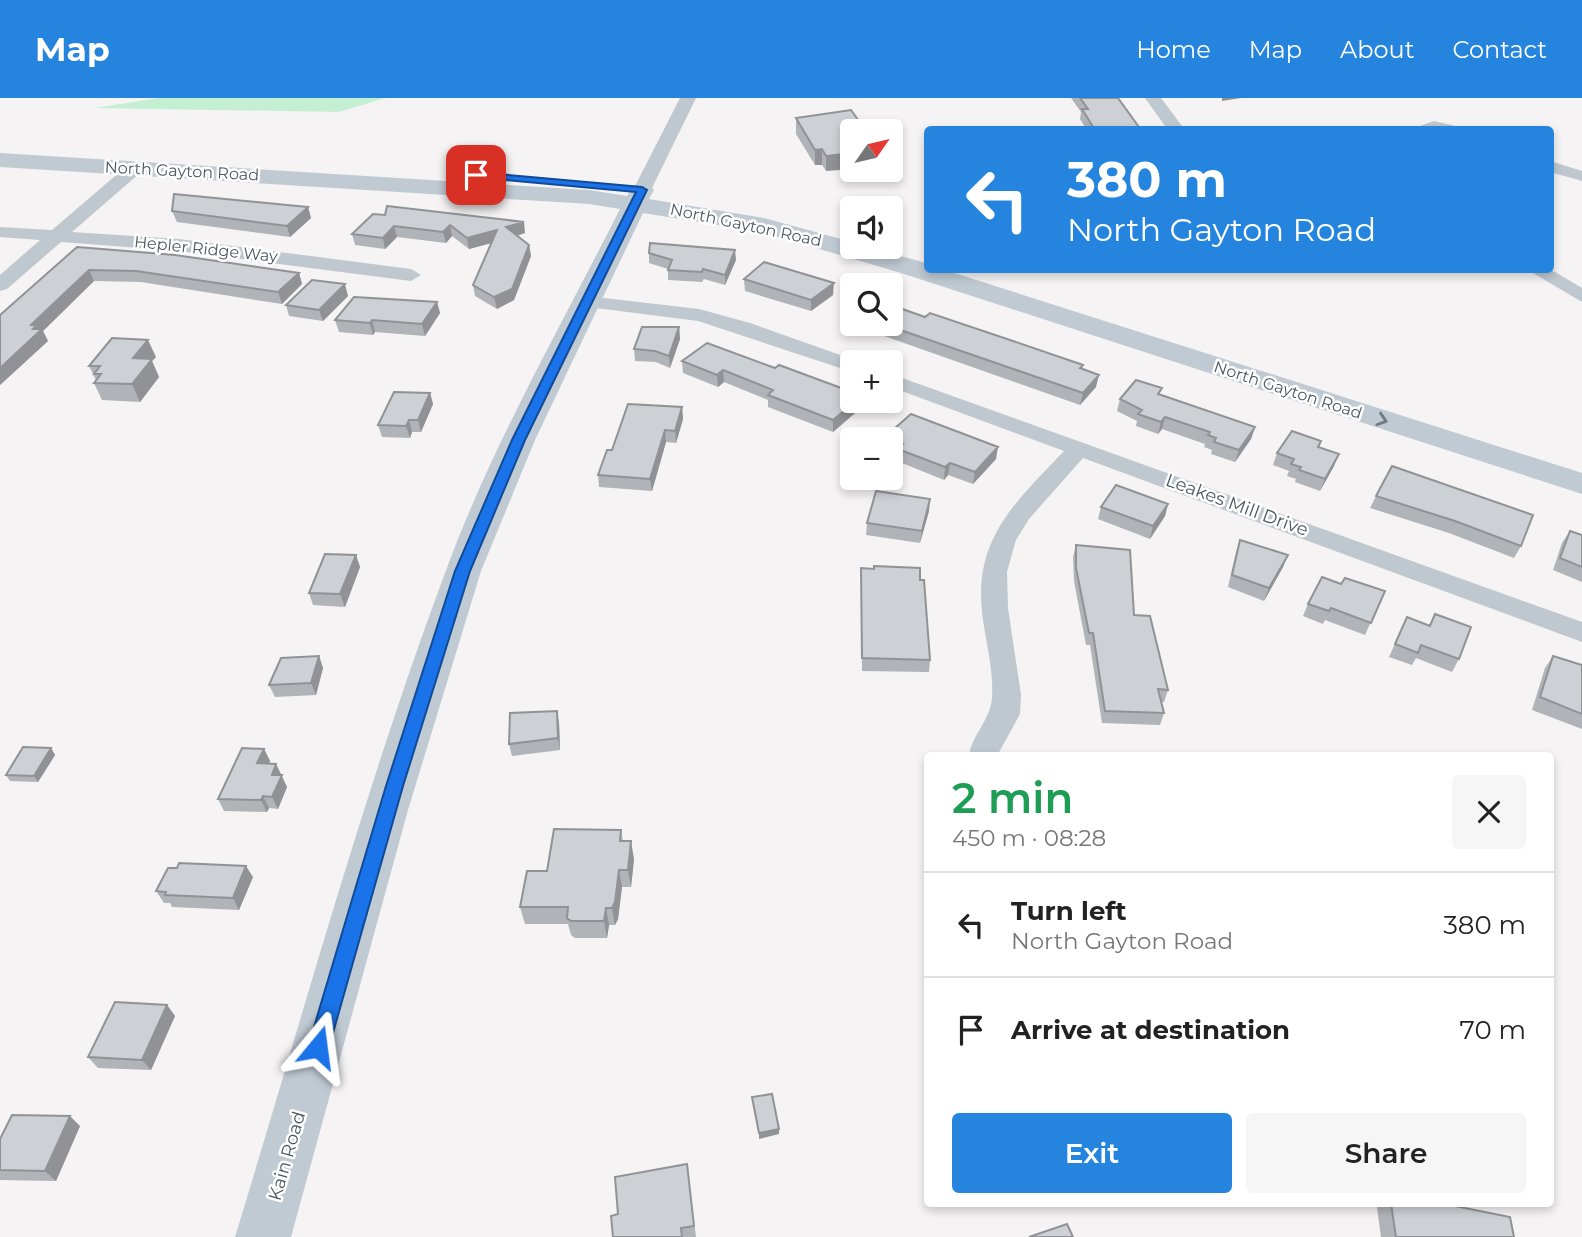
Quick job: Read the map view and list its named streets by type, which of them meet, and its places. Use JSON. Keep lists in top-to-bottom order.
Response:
{
  "streets": {
    "main road": ["North Gayton Road", "Kain Road"],
    "street": ["Hepler Ridge Way", "Leakes Mill Drive"]
  },
  "crossings": [
    ["North Gayton Road", "Kain Road"]
  ],
  "north": "top right",
  "page": {
    "header": "Map",
    "nav": [
      "Home",
      "Map",
      "About",
      "Contact"
    ],
    "map_buttons": ["+", "−"],
    "turn": ["380 m", "North Gayton Road"],
    "heading": ["2 min", "450 m · 08:28"],
    "list": [
      {
        "name": "Turn left",
        "note": "North Gayton Road",
        "value": "380 m"
      },
      {
        "name": "Arrive at destination",
        "value": "70 m"
      }
    ],
    "buttons": ["Exit", "Share"]
  }
}
